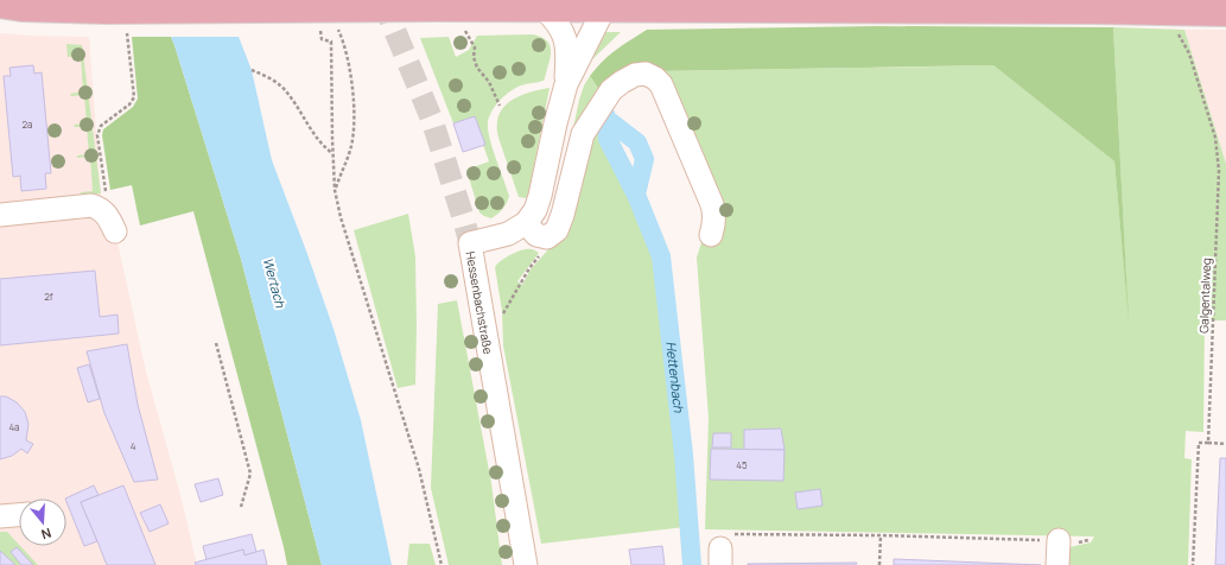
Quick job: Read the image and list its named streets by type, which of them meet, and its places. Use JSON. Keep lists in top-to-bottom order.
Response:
{
  "streets": {
    "street": ["Hessenbachstraße"],
    "path": ["Galgentalweg"]
  },
  "water": ["Wertach", "Hettenbach"],
  "house_numbers": [
    "2a",
    "2f",
    "4a",
    "4",
    "45"
  ],
  "north": "bottom"
}
